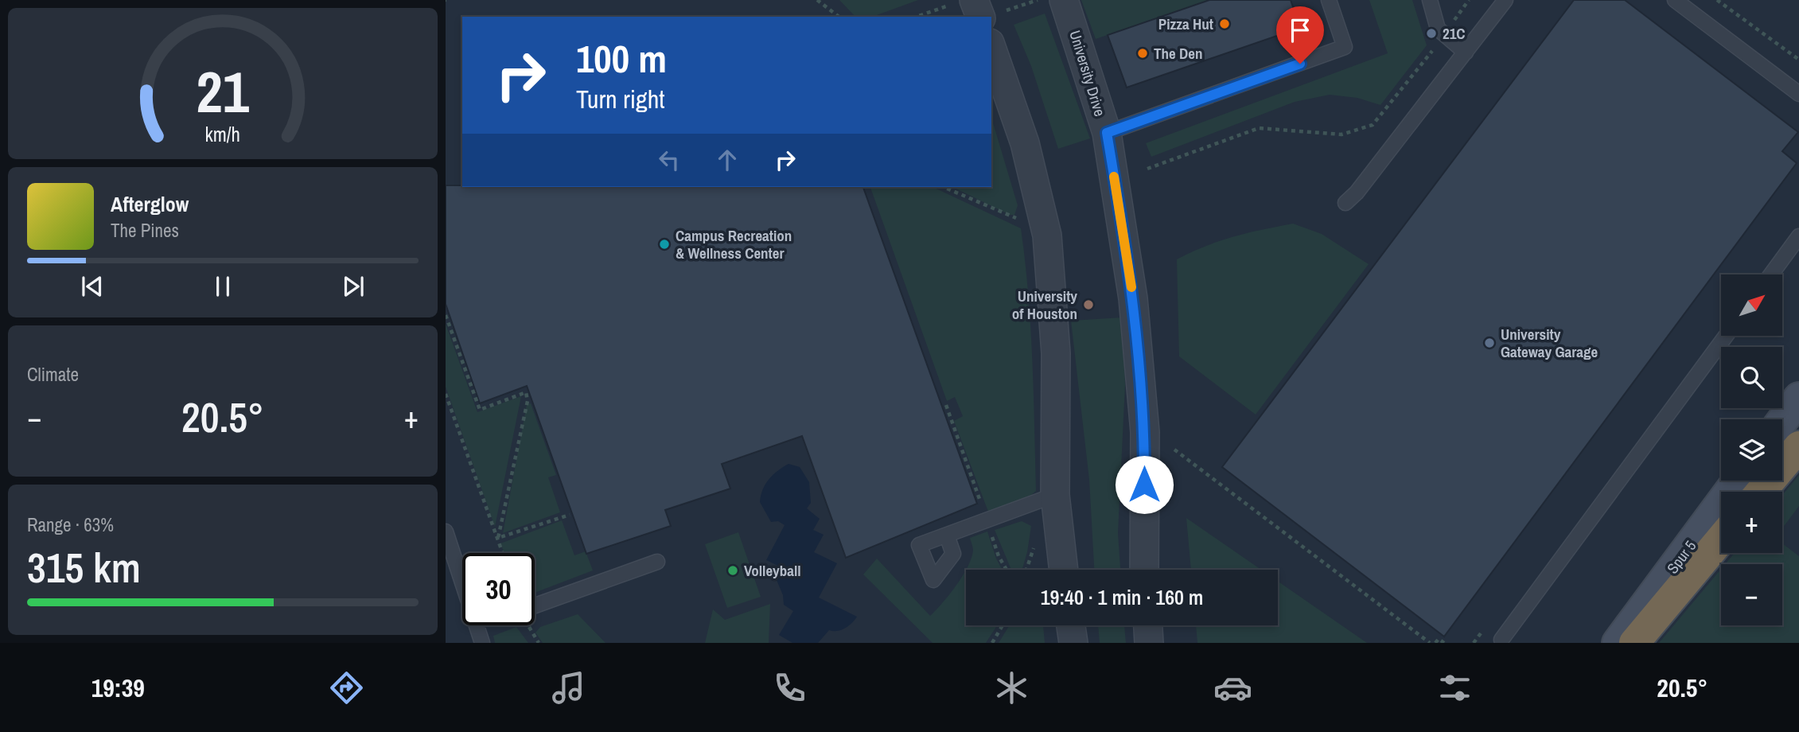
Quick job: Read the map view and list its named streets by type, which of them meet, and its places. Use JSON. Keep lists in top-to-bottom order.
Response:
{
  "streets": {
    "highway": ["Spur 5"],
    "street": ["University Drive"]
  },
  "places": [
    "Pizza Hut",
    "21C",
    "The Den",
    "Campus Recreation & Wellness Center",
    "University of Houston",
    "University Gateway Garage",
    "Volleyball"
  ],
  "north": "top right",
  "page": {
    "turn": ["100 m", "Turn right"],
    "song": ["Afterglow", "The Pines"],
    "map_buttons": ["+", "−"],
    "tile": [
      "Climate",
      ["Range · 63%", "315 km"]
    ],
    "heat": ["−", "20.5°", "+"],
    "limit": "30",
    "trip": "19:40 · 1 min · 160 m",
    "tabs": ["19:39", "20.5°"],
    "gauge": ["21", "km/h"]
  }
}
